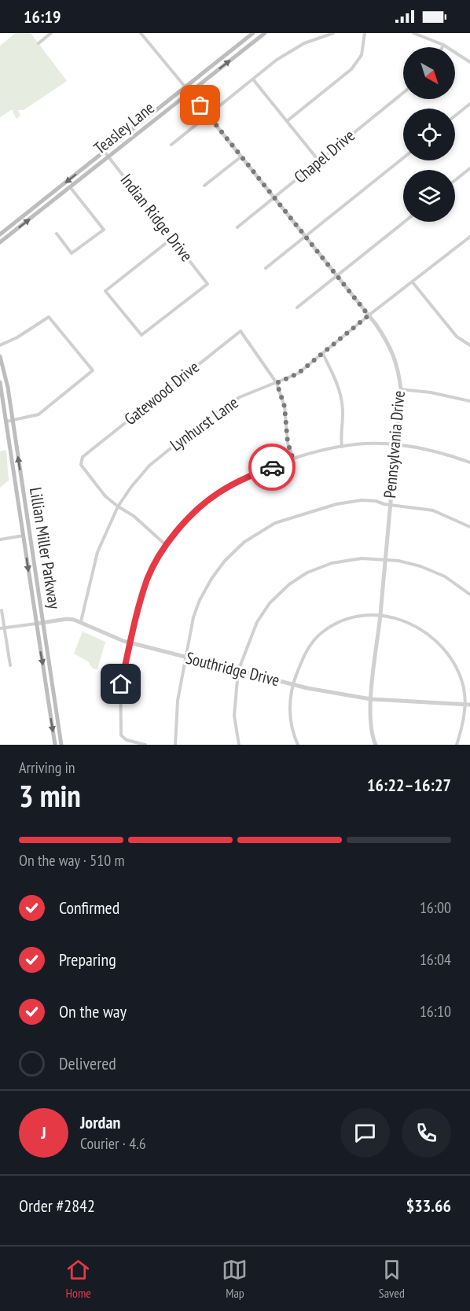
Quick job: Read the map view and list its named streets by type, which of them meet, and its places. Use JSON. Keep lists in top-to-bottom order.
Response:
{
  "streets": {
    "main road": ["Teasley Lane", "Lillian Miller Parkway"],
    "street": [
      "Chapel Drive",
      "Indian Ridge Drive",
      "Gatewood Drive",
      "Lynhurst Lane",
      "Pennsylvania Drive",
      "Southridge Drive"
    ]
  },
  "crossings": [
    ["Teasley Lane", "Indian Ridge Drive"],
    ["Teasley Lane", "Pennsylvania Drive"],
    ["Chapel Drive", "Pennsylvania Drive"],
    ["Gatewood Drive", "Lynhurst Lane"],
    ["Lynhurst Lane", "Pennsylvania Drive"],
    ["Lynhurst Lane", "Southridge Drive"],
    ["Pennsylvania Drive", "Southridge Drive"],
    ["Lillian Miller Parkway", "Southridge Drive"]
  ],
  "north": "bottom right",
  "page": {
    "status": "16:19",
    "heading": ["3 min", "Arriving in", "16:22–16:27"],
    "panel": [
      "Jordan",
      "Courier · 4.6",
      "Order #2842",
      "$33.66"
    ],
    "bar": "On the way · 510 m",
    "list": [
      ["Confirmed", "16:00"],
      ["Preparing", "16:04"],
      ["On the way", "16:10"],
      "Delivered"
    ],
    "round": "J",
    "tabs": ["Home", "Map", "Saved"]
  }
}
